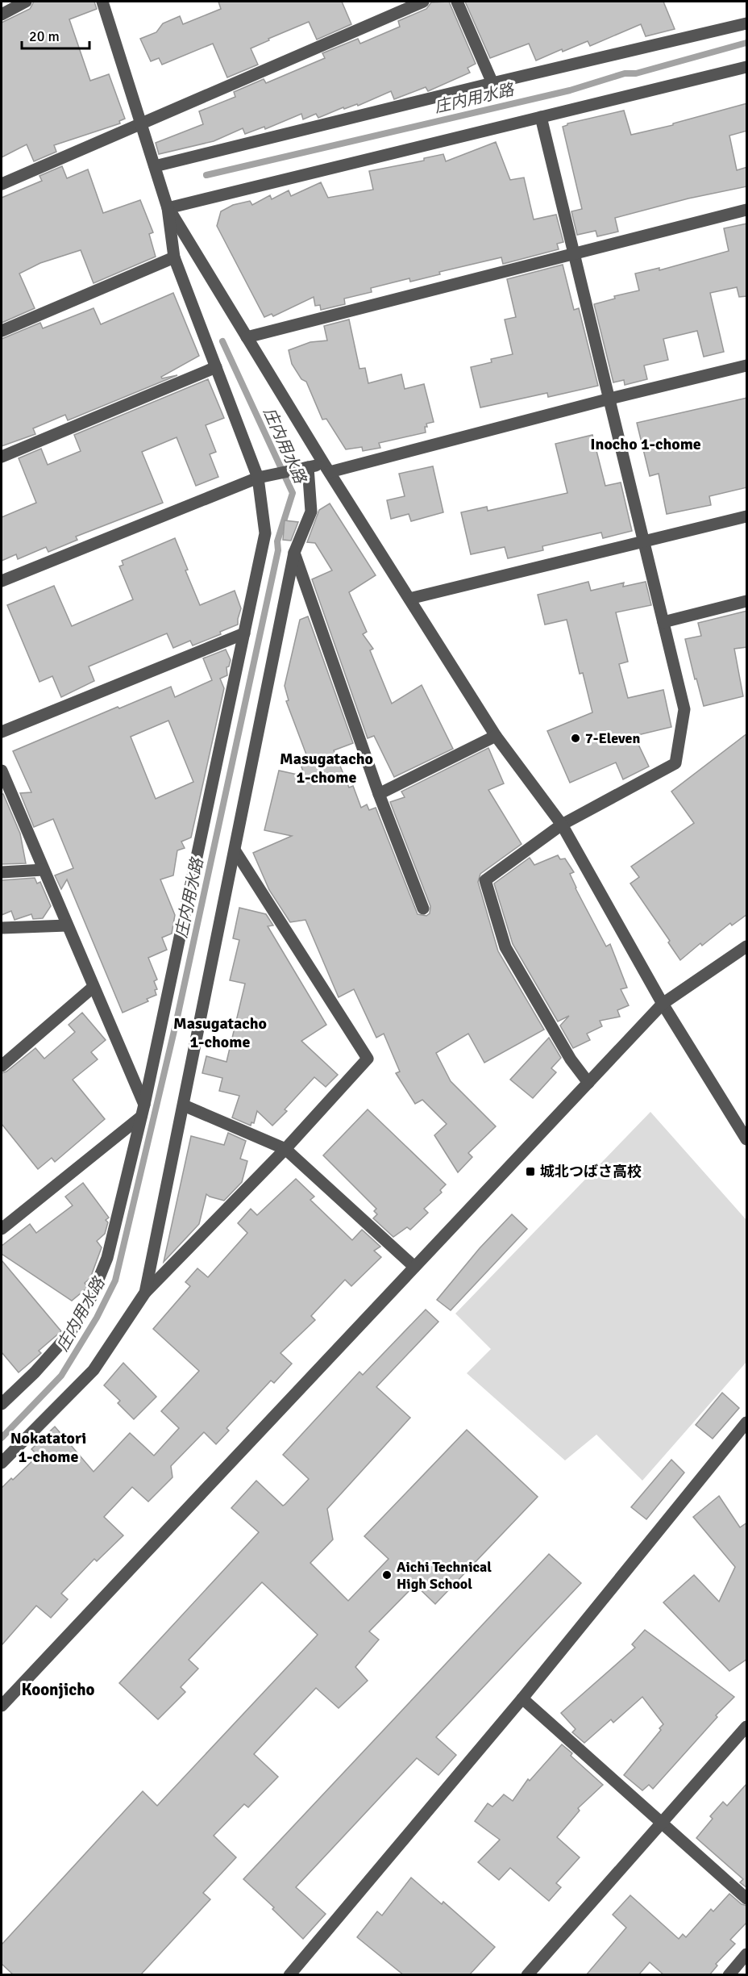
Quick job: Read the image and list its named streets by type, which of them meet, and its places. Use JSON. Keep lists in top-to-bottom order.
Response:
{
  "districts": [
    "Inocho 1-chome",
    "Masugatacho 1-chome",
    "Masugatacho 1-chome",
    "Nokatatori 1-chome",
    "Koonjicho"
  ],
  "water": ["庄内用水路"],
  "places": {
    "other": ["7-Eleven", "Aichi Technical High School"],
    "transit": ["城北つばさ高校"]
  },
  "scale_bar": "20 m"
}
